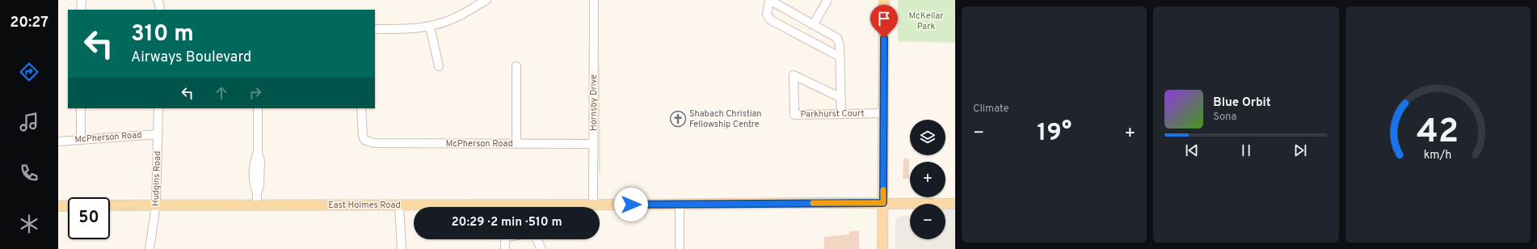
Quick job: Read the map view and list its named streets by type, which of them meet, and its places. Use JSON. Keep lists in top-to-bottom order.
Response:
{
  "streets": {
    "main road": ["East Holmes Road"],
    "street": [
      "Hornsby Drive",
      "Parkhurst Court",
      "McPherson Road",
      "Hudgins Road"
    ]
  },
  "crossings": [
    ["Hornsby Drive", "McPherson Road"],
    ["Hornsby Drive", "East Holmes Road"],
    ["McPherson Road", "Hudgins Road"],
    ["Hudgins Road", "East Holmes Road"]
  ],
  "parks": ["McKellar Park"],
  "places": {
    "church": ["Shabach Christian Fellowship Centre"]
  },
  "page": {
    "tabs": "20:27",
    "tile": "Climate",
    "turn": ["310 m", "Airways Boulevard"],
    "song": ["Blue Orbit", "Sona"],
    "map_buttons": ["+", "−"],
    "heat": ["−", "19°", "+"],
    "limit": "50",
    "trip": "20:29 · 2 min · 510 m",
    "gauge": ["42", "km/h"]
  }
}
